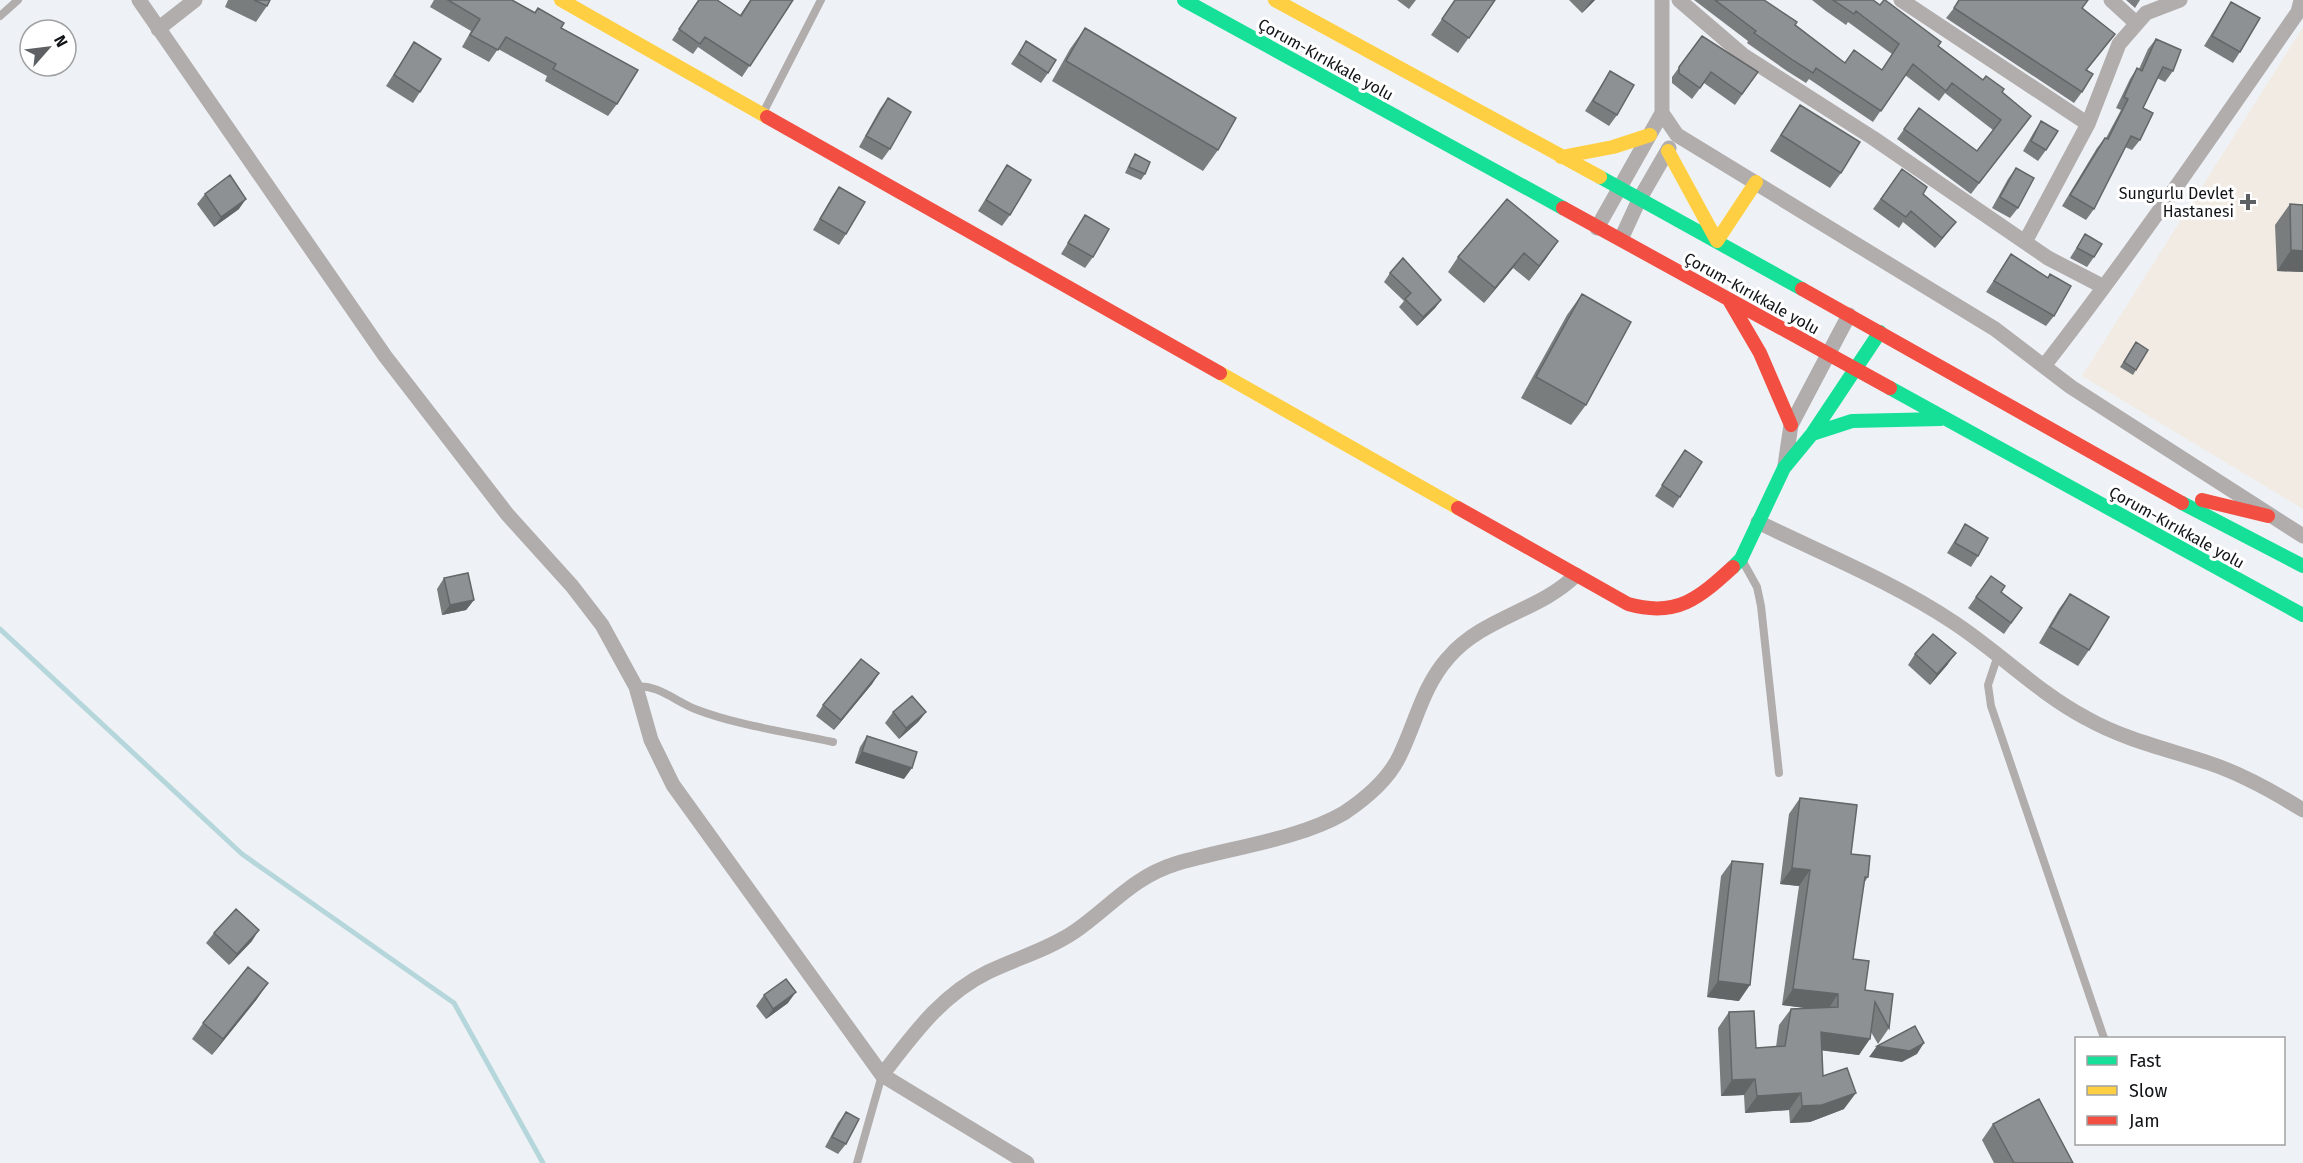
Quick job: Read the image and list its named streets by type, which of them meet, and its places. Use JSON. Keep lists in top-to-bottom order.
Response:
{
  "streets": {
    "main road": ["Çorum-Kırıkkale yolu"]
  },
  "places": {
    "health": ["Sungurlu Devlet Hastanesi"]
  },
  "legend": ["Fast", "Slow", "Jam"],
  "north": "top right"
}
